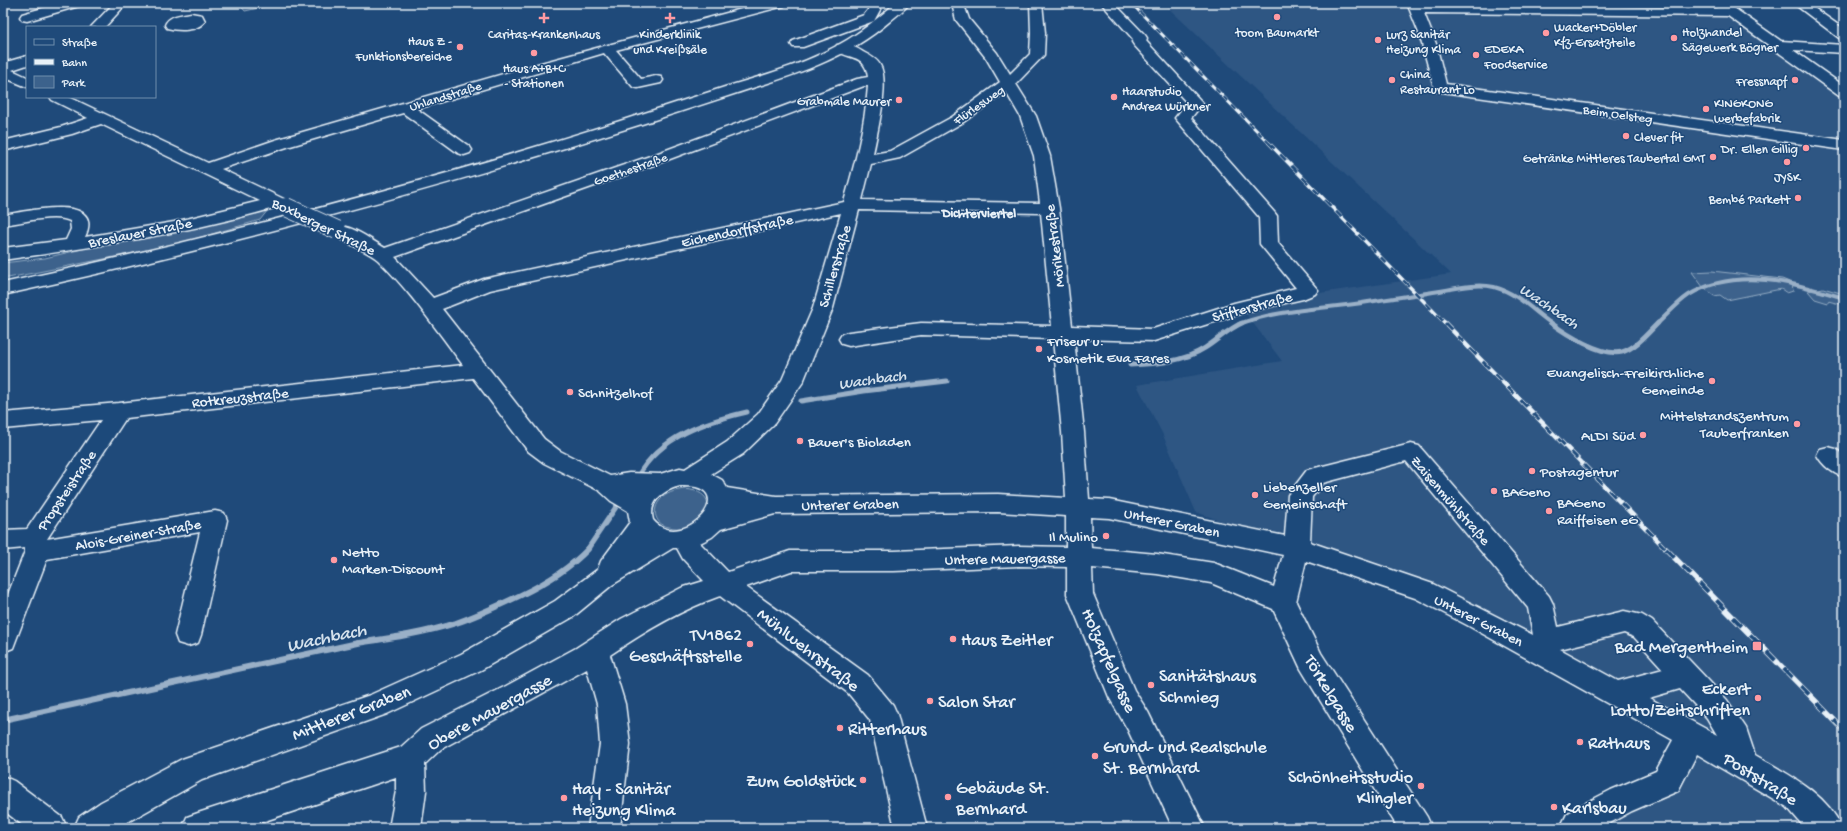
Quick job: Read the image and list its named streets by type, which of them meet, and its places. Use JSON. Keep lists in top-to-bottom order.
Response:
{
  "streets": {
    "street": [
      "Uhlandstraße",
      "Flürlesweg",
      "Beim Oelsteg",
      "Goethestraße",
      "Boxberger Straße",
      "Eichendorffstraße",
      "Breslauer Straße",
      "Mörikestraße",
      "Schillerstraße",
      "Stifterstraße",
      "Rotkreuzstraße",
      "Propsteistraße",
      "Zaisenmühlstraße",
      "Unterer Graben",
      "Alois-Greiner-Straße",
      "Untere Mauergasse",
      "Mühlwehrstraße",
      "Holzapfelgasse",
      "Törkelgasse",
      "Obere Mauergasse",
      "Mittlerer Graben",
      "Poststraße"
    ]
  },
  "crossings": [
    ["Uhlandstraße", "Boxberger Straße"],
    ["Flürlesweg", "Mörikestraße"],
    ["Flürlesweg", "Schillerstraße"],
    ["Goethestraße", "Boxberger Straße"],
    ["Goethestraße", "Schillerstraße"],
    ["Boxberger Straße", "Eichendorffstraße"],
    ["Boxberger Straße", "Breslauer Straße"],
    ["Boxberger Straße", "Schillerstraße"],
    ["Boxberger Straße", "Rotkreuzstraße"],
    ["Boxberger Straße", "Unterer Graben"],
    ["Boxberger Straße", "Mühlwehrstraße"],
    ["Boxberger Straße", "Mittlerer Graben"],
    ["Eichendorffstraße", "Mörikestraße"],
    ["Eichendorffstraße", "Schillerstraße"],
    ["Mörikestraße", "Stifterstraße"],
    ["Mörikestraße", "Unterer Graben"],
    ["Mörikestraße", "Holzapfelgasse"],
    ["Schillerstraße", "Unterer Graben"],
    ["Schillerstraße", "Mühlwehrstraße"],
    ["Schillerstraße", "Mittlerer Graben"],
    ["Rotkreuzstraße", "Propsteistraße"],
    ["Propsteistraße", "Alois-Greiner-Straße"],
    ["Zaisenmühlstraße", "Unterer Graben"],
    ["Unterer Graben", "Mühlwehrstraße"],
    ["Unterer Graben", "Holzapfelgasse"],
    ["Unterer Graben", "Mittlerer Graben"],
    ["Unterer Graben", "Poststraße"],
    ["Untere Mauergasse", "Mühlwehrstraße"],
    ["Untere Mauergasse", "Holzapfelgasse"],
    ["Untere Mauergasse", "Törkelgasse"],
    ["Untere Mauergasse", "Obere Mauergasse"],
    ["Mühlwehrstraße", "Obere Mauergasse"],
    ["Mühlwehrstraße", "Mittlerer Graben"]
  ],
  "districts": ["Dichterviertel"],
  "water": ["Wachbach"],
  "places": {
    "other": [
      "toom Baumarkt",
      "Wacker+Döbler Kfz-Ersatzteile",
      "Holzhandel Sägewerk Bögner",
      "Lurz Sanitär Heizung Klima",
      "Haus Z - Funktionsbereiche",
      "Haus A+B+C - Stationen",
      "EDEKA Foodservice",
      "China Restaurant Lo",
      "Fressnapf",
      "Haarstudio Andrea Würkner",
      "Grabmale Maurer",
      "KINGKONG werbefabrik",
      "Clever fit",
      "Dr. Ellen Gillig",
      "Getränke Mittleres Taubertal GMT",
      "JYSK",
      "Bembé Parkett",
      "Friseur u. Kosmetik Eva Fares",
      "Evangelisch-Freikirchliche Gemeinde",
      "Schnitzelhof",
      "Mittelstandszentrum Tauberfranken",
      "ALDI Süd",
      "Bauer's Bioladen",
      "Postagentur",
      "BAGeno",
      "Liebenzeller Gemeinschaft",
      "BAGeno Raiffeisen eG",
      "Il Mulino",
      "Netto Marken-Discount",
      "Haus Zeitler",
      "TV1862 Geschäftsstelle",
      "Sanitätshaus Schmieg",
      "Eckert Lotto/Zeitschriften",
      "Salon Star",
      "Ritterhaus",
      "Rathaus",
      "Grund- und Realschule St. Bernhard",
      "Zum Goldstück",
      "Schönheitsstudio Klingler",
      "Gebäude St. Bernhard",
      "Hay - Sanitär Heizung Klima",
      "Karlsbau"
    ],
    "health": ["Caritas-Krankenhaus", "Kinderklinik und Kreißsäle"],
    "transit": ["Bad Mergentheim"]
  },
  "legend": ["Straße", "Bahn", "Park"]
}
